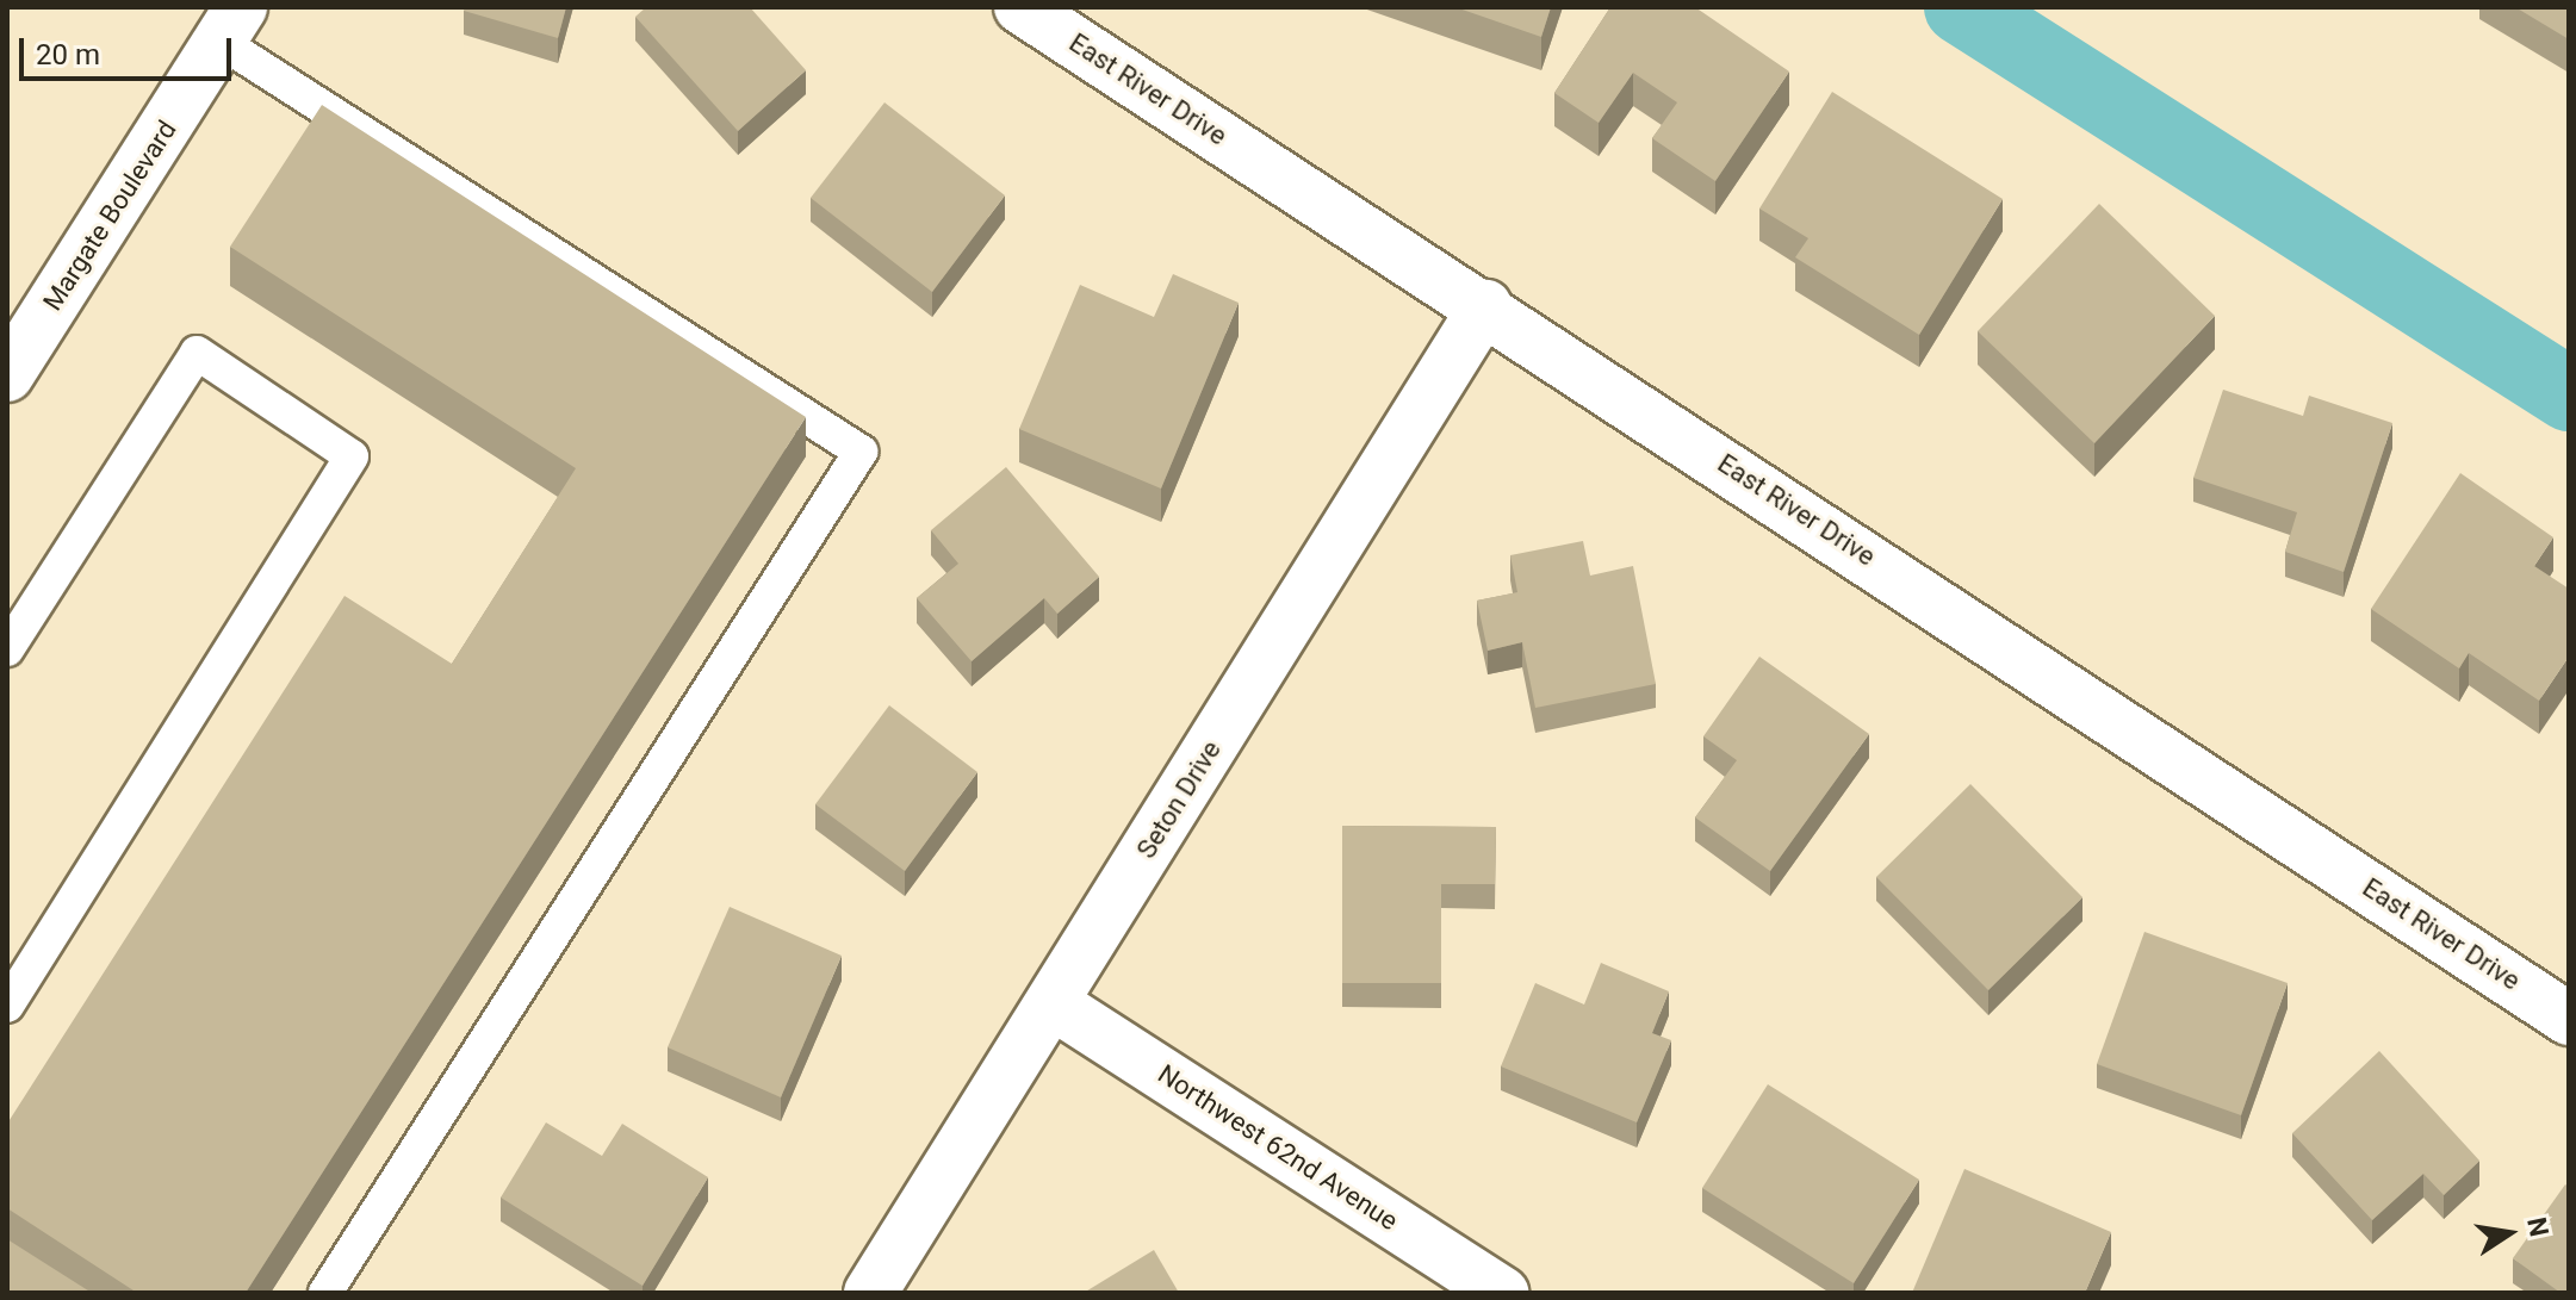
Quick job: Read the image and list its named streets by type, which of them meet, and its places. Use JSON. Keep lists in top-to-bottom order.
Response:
{
  "streets": {
    "street": [
      "East River Drive",
      "Margate Boulevard",
      "Seton Drive",
      "Northwest 62nd Avenue"
    ]
  },
  "crossings": [
    ["East River Drive", "Seton Drive"],
    ["Seton Drive", "Northwest 62nd Avenue"]
  ],
  "scale_bar": "20 m",
  "north": "right"
}
